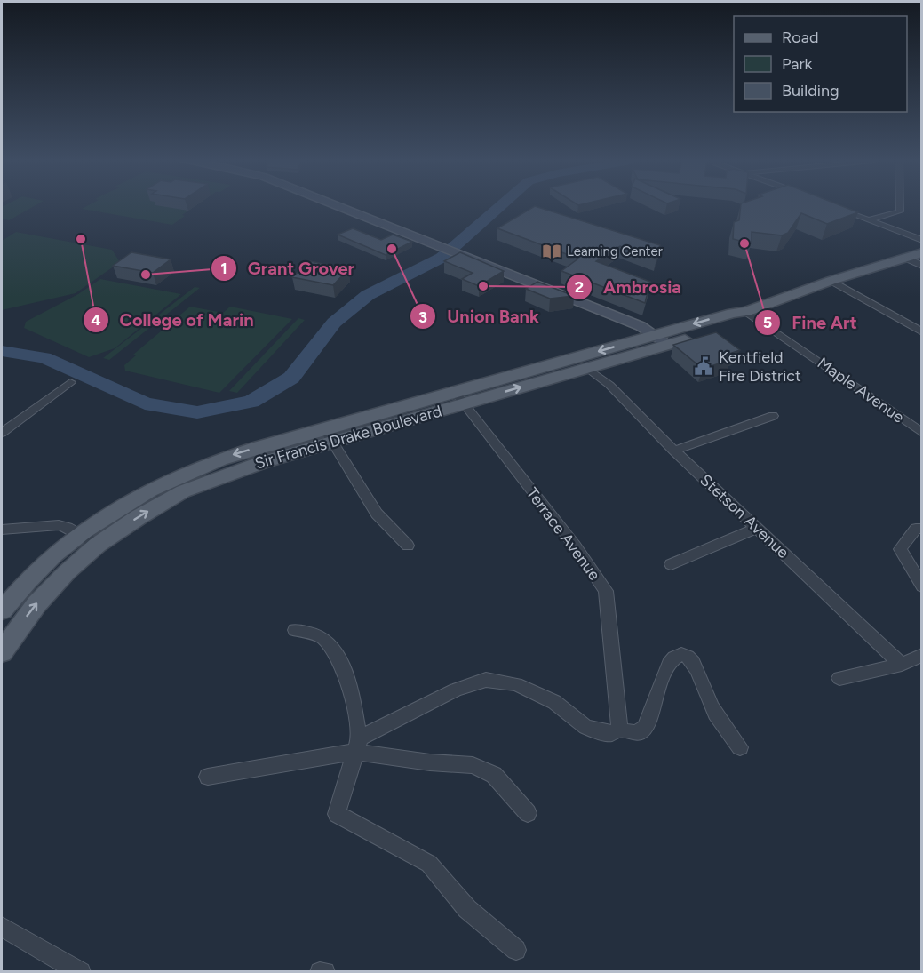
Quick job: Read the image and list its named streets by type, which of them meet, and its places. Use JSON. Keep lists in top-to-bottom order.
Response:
{
  "streets": {
    "main road": ["Sir Francis Drake Boulevard"],
    "street": ["Maple Avenue", "Stetson Avenue", "Terrace Avenue"]
  },
  "crossings": [
    ["Maple Avenue", "Sir Francis Drake Boulevard"],
    ["Sir Francis Drake Boulevard", "Stetson Avenue"],
    ["Sir Francis Drake Boulevard", "Terrace Avenue"]
  ],
  "places": {
    "other": [
      "College of Marin",
      "Fine Art",
      "Union Bank",
      "Grant Grover",
      "Ambrosia"
    ],
    "library": ["Learning Center"],
    "public building": ["Kentfield Fire District"]
  },
  "legend": ["Road", "Park", "Building"]
}
